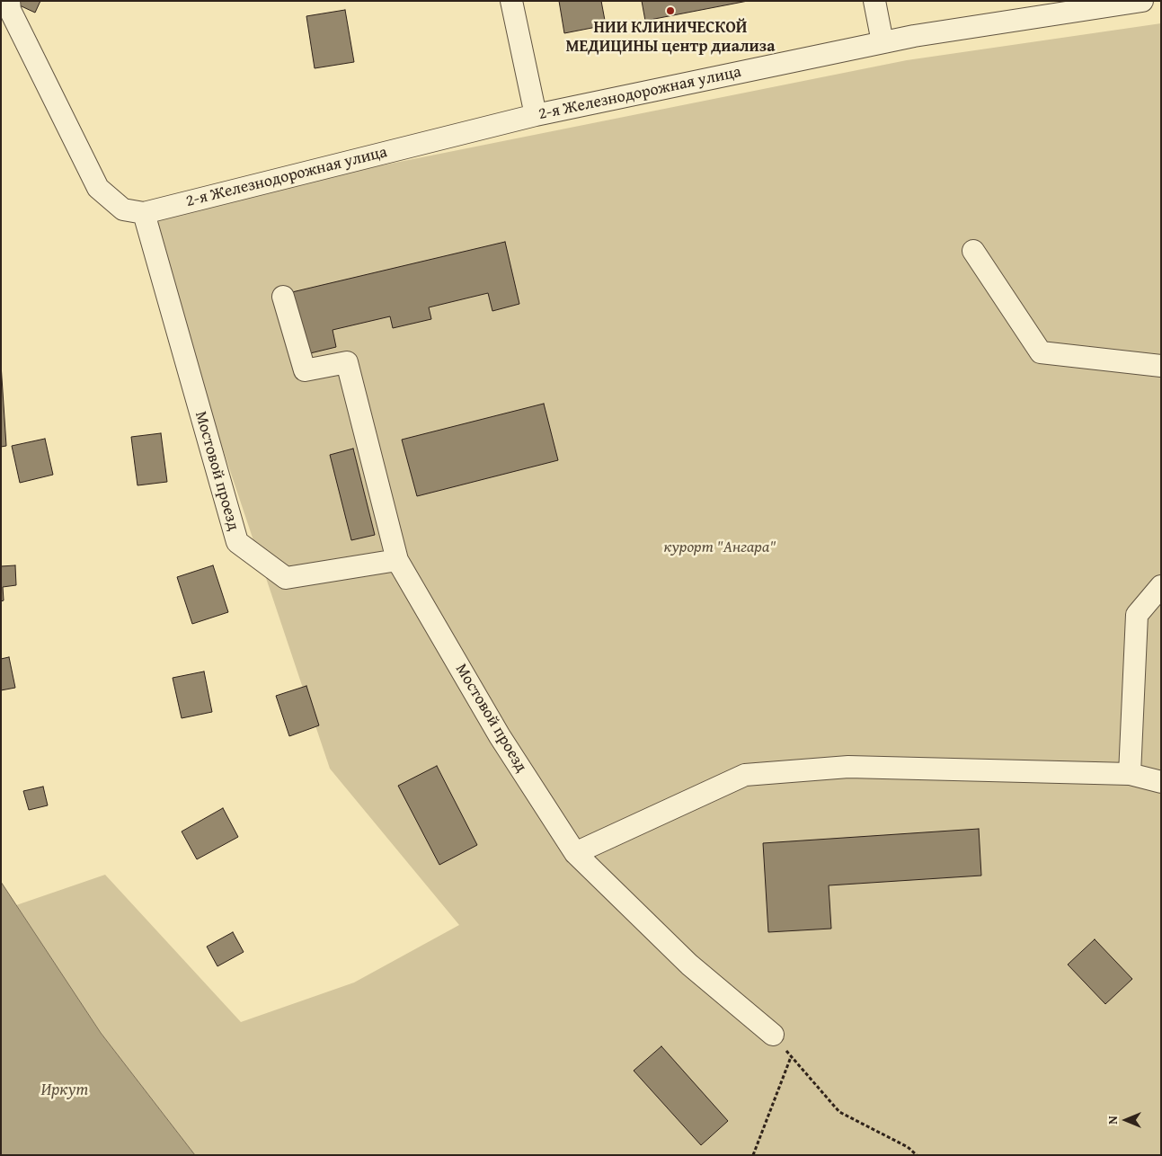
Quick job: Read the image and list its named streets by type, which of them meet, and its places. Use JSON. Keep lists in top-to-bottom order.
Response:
{
  "streets": {
    "street": ["2-я Железнодорожная улица", "Мостовой проезд"]
  },
  "crossings": [
    ["2-я Железнодорожная улица", "Мостовой проезд"]
  ],
  "water": ["Иркут"],
  "parks": ["курорт \"Ангара\""],
  "places": ["НИИ КЛИНИЧЕСКОЙ МЕДИЦИНЫ центр диализа"],
  "north": "left"
}
